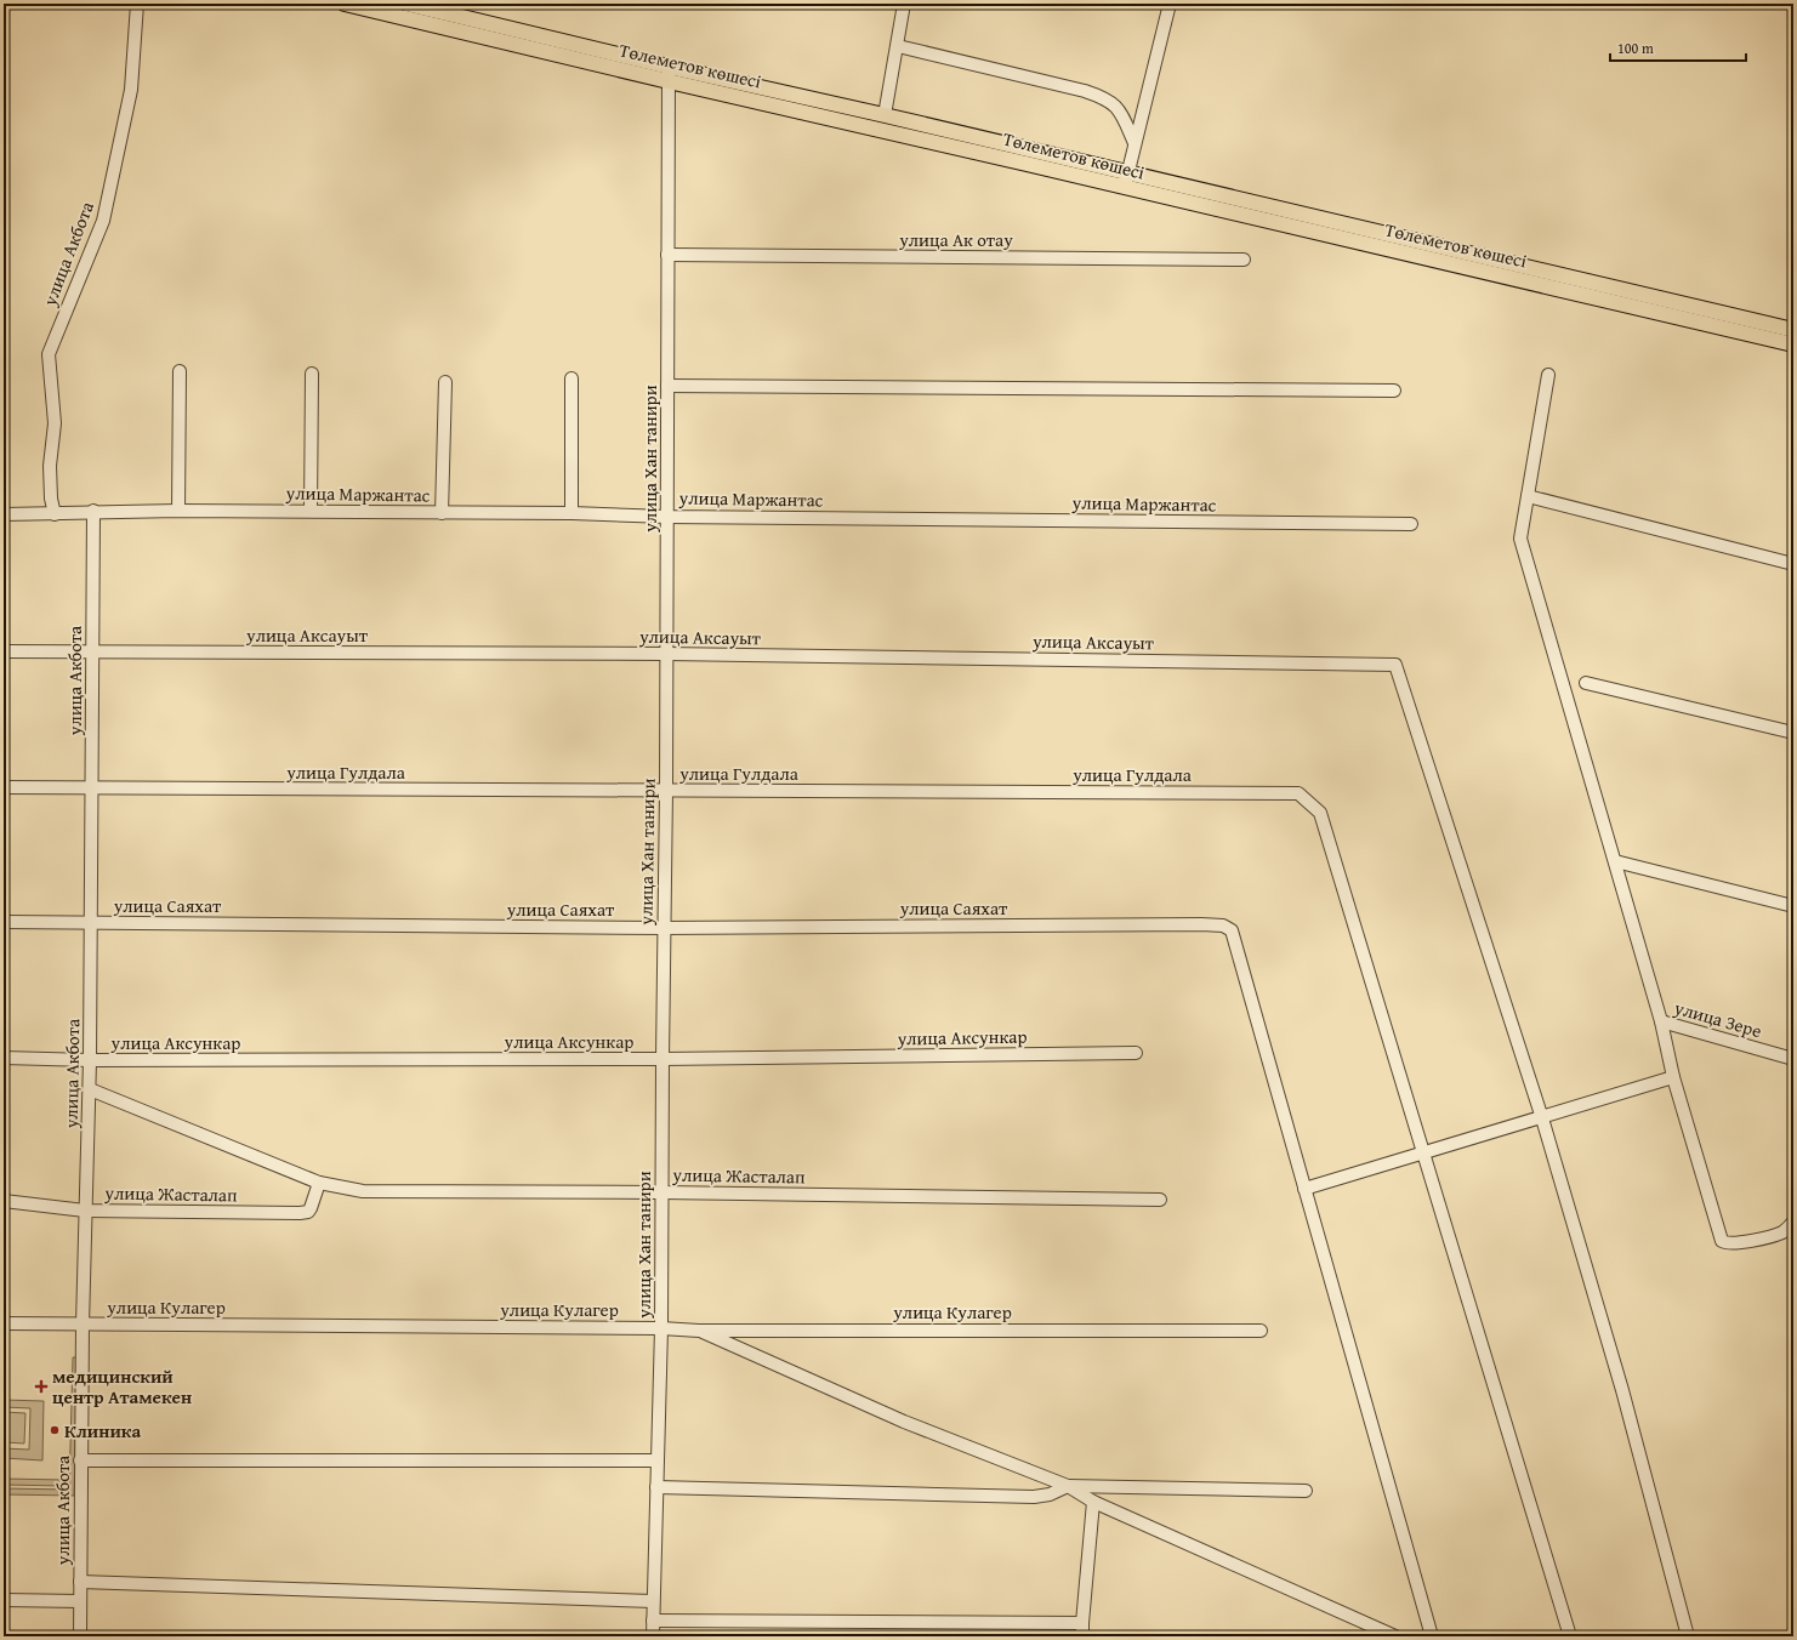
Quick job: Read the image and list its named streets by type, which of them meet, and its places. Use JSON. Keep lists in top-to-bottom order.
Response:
{
  "streets": {
    "main road": ["Төлеметов көшесі"],
    "street": [
      "улица Ак отау",
      "улица Акбота",
      "улица Хан танири",
      "улица Маржантас",
      "улица Аксауыт",
      "улица Гулдала",
      "улица Саяхат",
      "улица Зере",
      "улица Аксункар",
      "улица Жасталап",
      "улица Кулагер"
    ]
  },
  "crossings": [
    ["Төлеметов көшесі", "улица Хан танири"],
    ["улица Ак отау", "улица Хан танири"],
    ["улица Акбота", "улица Маржантас"],
    ["улица Акбота", "улица Аксауыт"],
    ["улица Акбота", "улица Гулдала"],
    ["улица Акбота", "улица Саяхат"],
    ["улица Акбота", "улица Аксункар"],
    ["улица Акбота", "улица Жасталап"],
    ["улица Акбота", "улица Кулагер"],
    ["улица Хан танири", "улица Маржантас"],
    ["улица Хан танири", "улица Аксауыт"],
    ["улица Хан танири", "улица Гулдала"],
    ["улица Хан танири", "улица Саяхат"],
    ["улица Хан танири", "улица Аксункар"],
    ["улица Хан танири", "улица Жасталап"],
    ["улица Хан танири", "улица Кулагер"]
  ],
  "places": {
    "health": ["медицинский центр Атамекен"],
    "other": ["Клиника"]
  },
  "scale_bar": "100 m"
}
